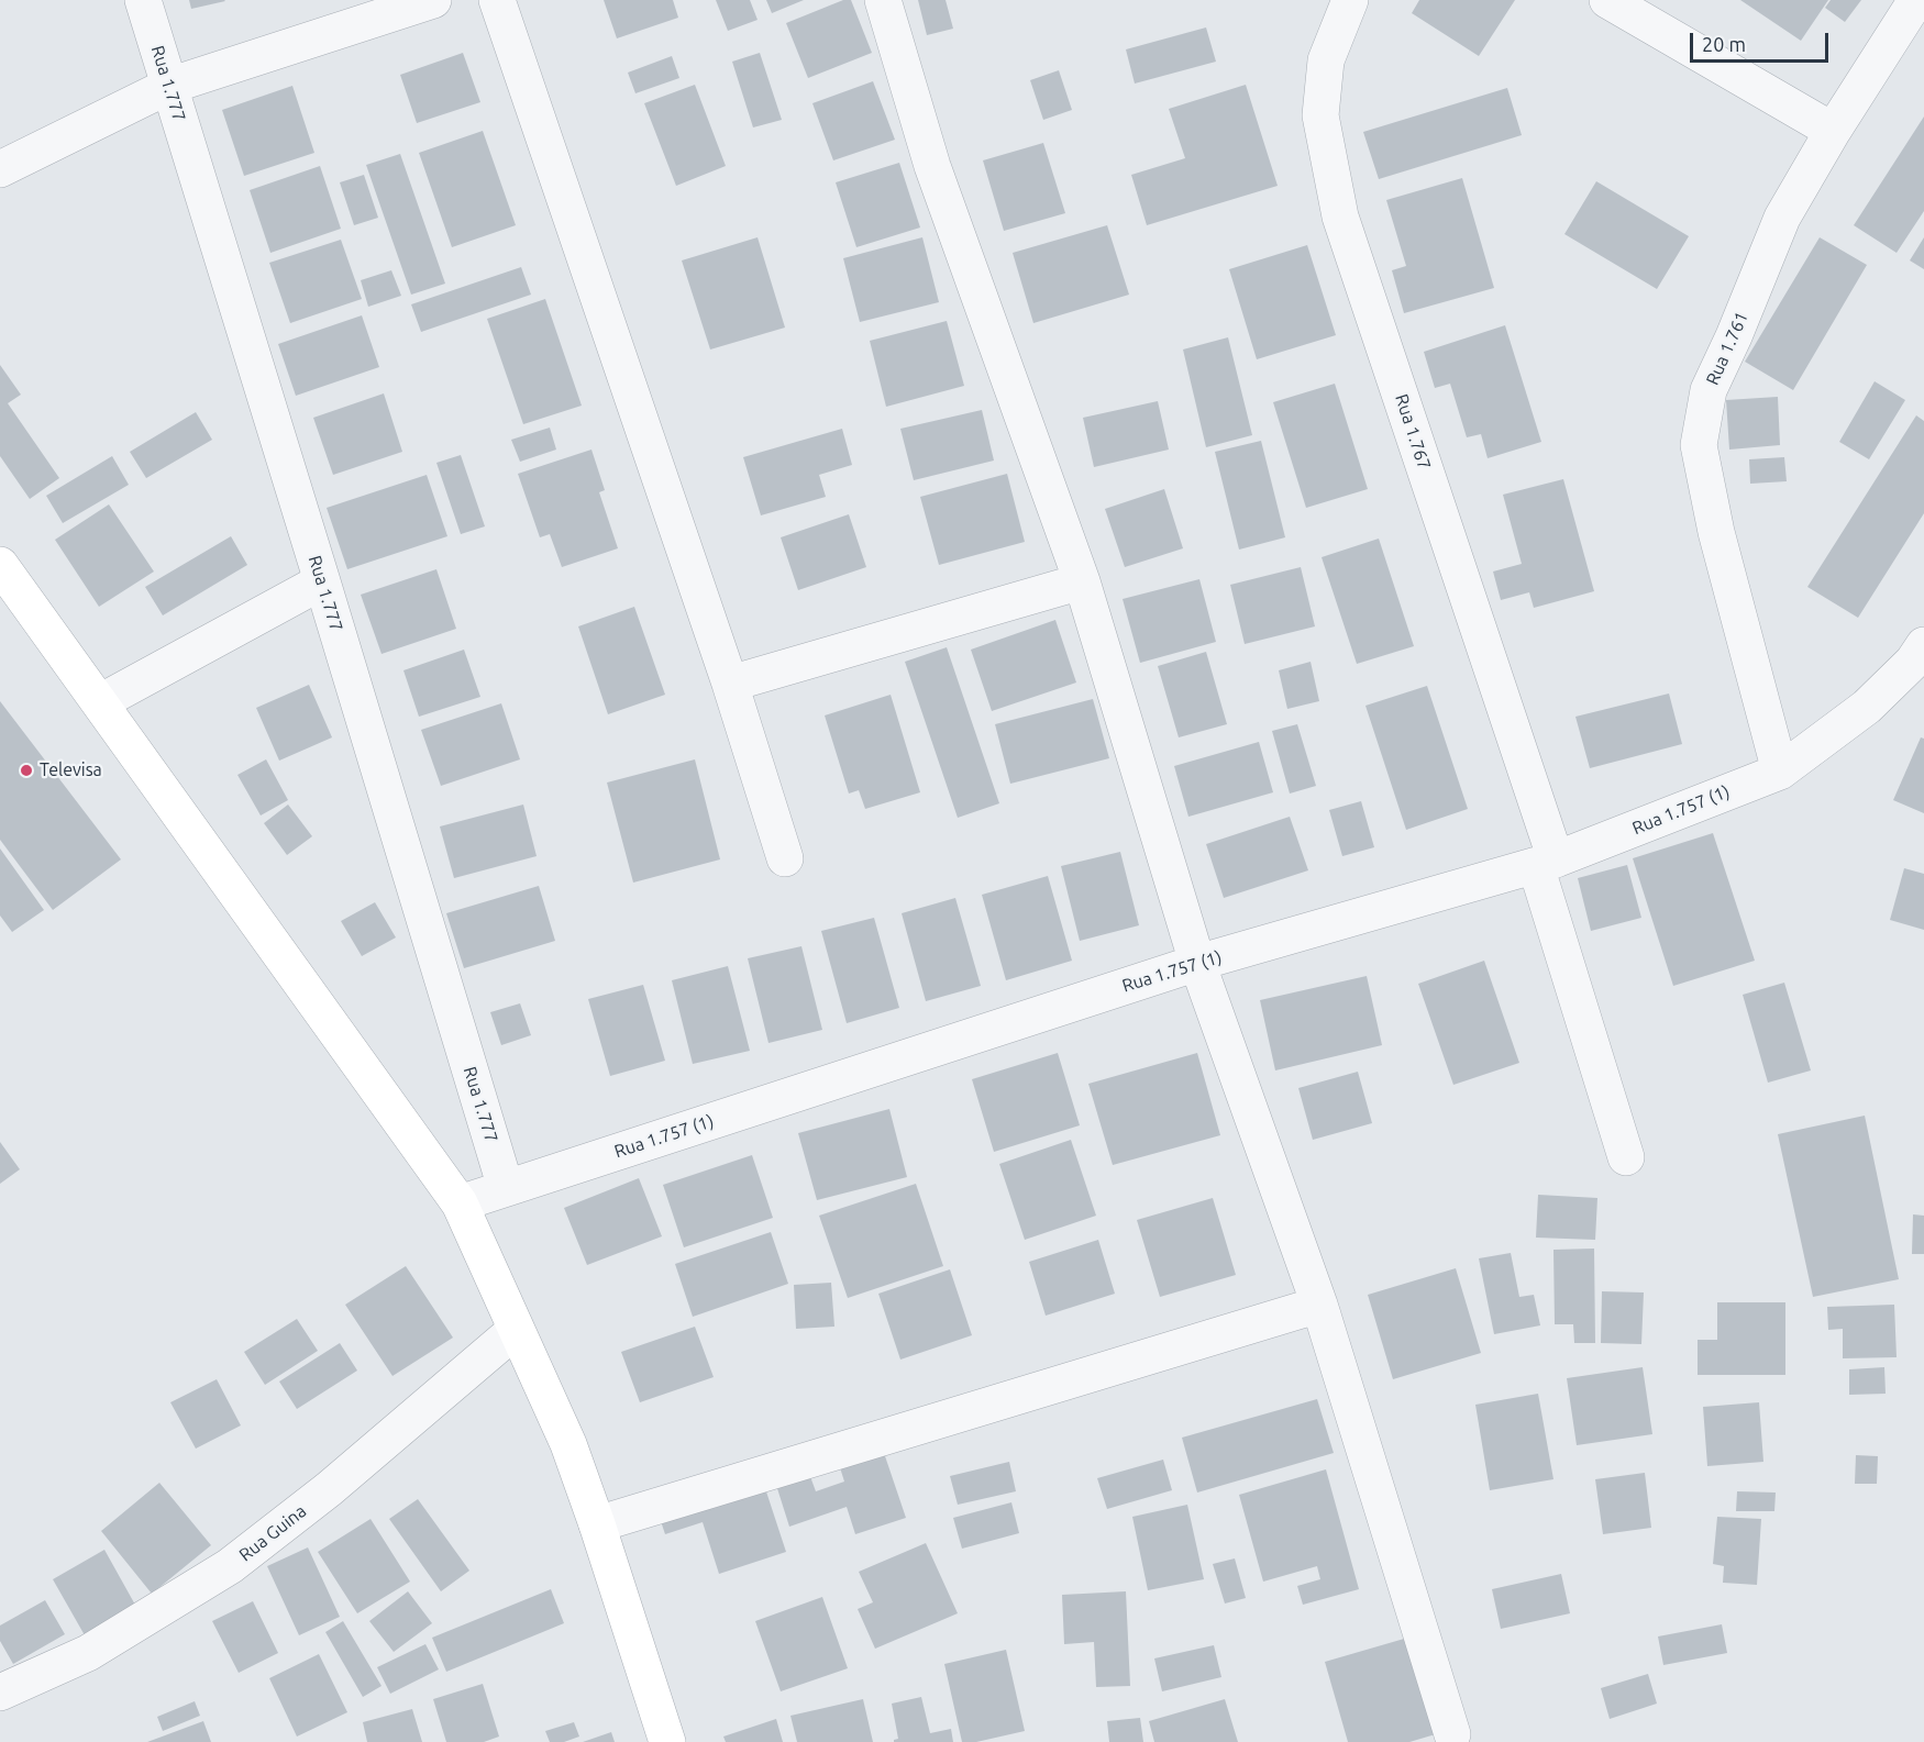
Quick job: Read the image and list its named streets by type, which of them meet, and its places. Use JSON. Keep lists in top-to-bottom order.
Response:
{
  "streets": {
    "street": [
      "Rua 1.777",
      "Rua 1.761",
      "Rua 1.767",
      "Rua 1.757 (1)",
      "Rua Guina"
    ]
  },
  "crossings": [
    ["Rua 1.777", "Rua 1.757 (1)"],
    ["Rua 1.761", "Rua 1.757 (1)"],
    ["Rua 1.767", "Rua 1.757 (1)"]
  ],
  "places": ["Televisa"],
  "scale_bar": "20 m"
}
